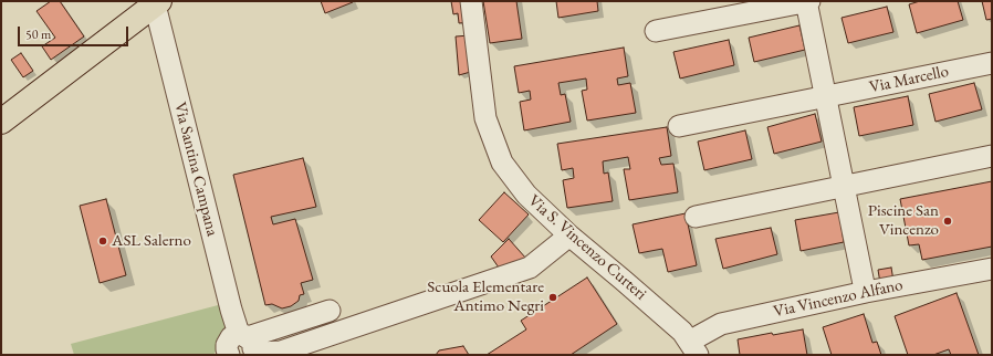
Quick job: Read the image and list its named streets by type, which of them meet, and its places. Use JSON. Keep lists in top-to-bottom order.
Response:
{
  "streets": {
    "street": [
      "Via Marcello",
      "Via Santina Campana",
      "Via S. Vincenzo Curteri",
      "Via Vincenzo Alfano"
    ]
  },
  "crossings": [
    ["Via S. Vincenzo Curteri", "Via Vincenzo Alfano"]
  ],
  "places": ["Piscine San Vincenzo", "ASL Salerno", "Scuola Elementare Antimo Negri"],
  "scale_bar": "50 m"
}
